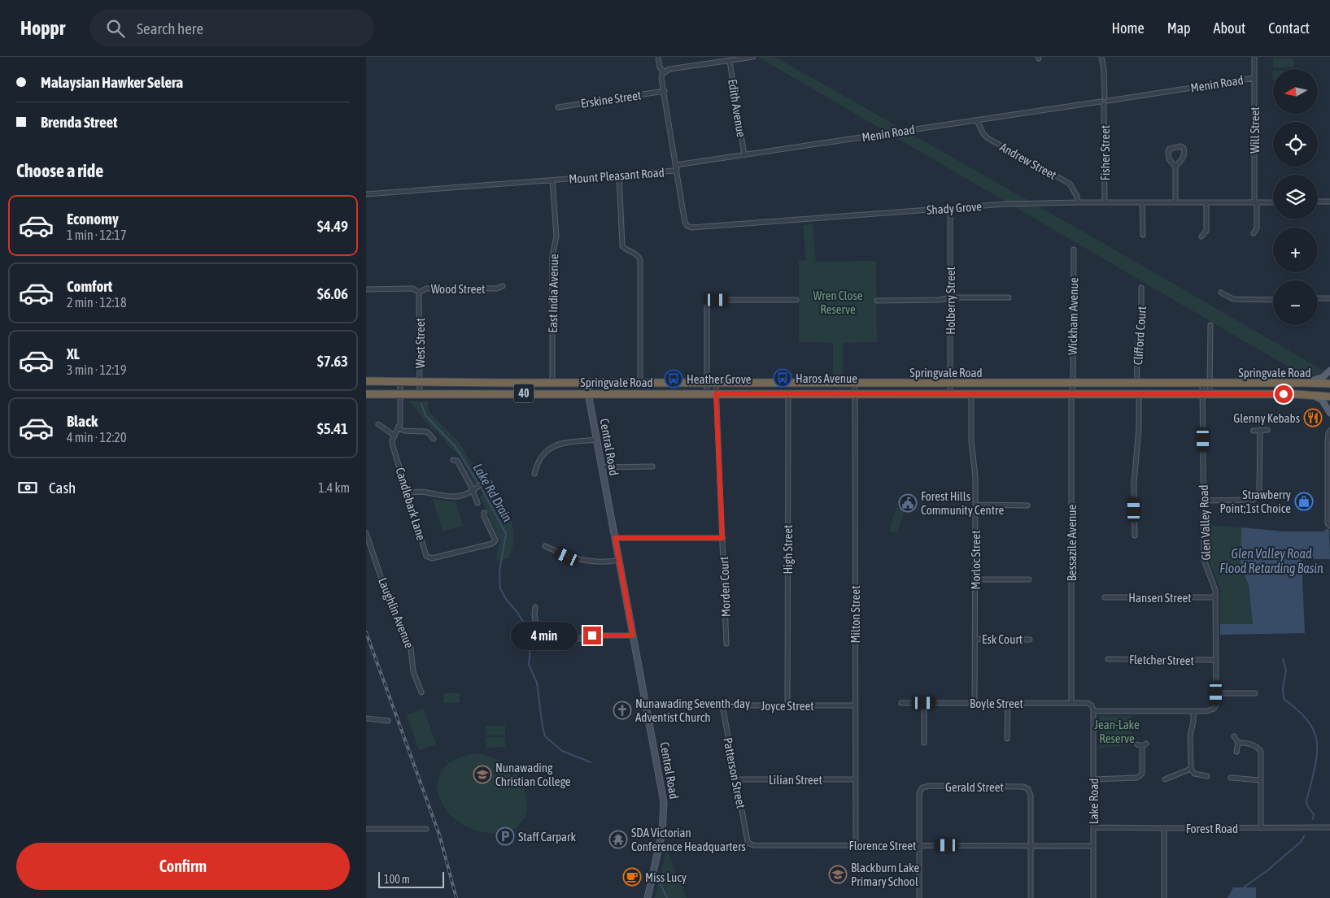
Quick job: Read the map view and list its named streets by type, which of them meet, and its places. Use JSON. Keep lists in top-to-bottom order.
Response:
{
  "streets": {
    "highway": ["Springvale Road", "40"],
    "street": [
      "Menin Road",
      "Erskine Street",
      "Edith Avenue",
      "Will Street",
      "Fisher Street",
      "Andrew Street",
      "Mount Pleasant Road",
      "Shady Grove",
      "Wood Street",
      "East India Avenue",
      "Holberry Street",
      "Wickham Avenue",
      "Clifford Court",
      "West Street",
      "Central Road",
      "Candlebark Lane",
      "Glen Valley Road",
      "Bessazile Avenue",
      "High Street",
      "Morloc Street",
      "Morden Court",
      "Hansen Street",
      "Laughlin Avenue",
      "Milton Street",
      "Esk Court",
      "Fletcher Street",
      "Boyle Street",
      "Joyce Street",
      "Patterson Street",
      "Lilian Street",
      "Gerald Street",
      "Lake Road",
      "Forest Road",
      "Florence Street"
    ]
  },
  "crossings": [
    ["Menin Road", "Edith Avenue"],
    ["Menin Road", "Will Street"],
    ["Menin Road", "Fisher Street"],
    ["Menin Road", "Andrew Street"],
    ["Menin Road", "Mount Pleasant Road"],
    ["Menin Road", "Shady Grove"],
    ["Erskine Street", "Mount Pleasant Road"],
    ["Will Street", "Shady Grove"],
    ["Fisher Street", "Shady Grove"],
    ["Andrew Street", "Shady Grove"],
    ["Mount Pleasant Road", "Shady Grove"],
    ["Mount Pleasant Road", "East India Avenue"],
    ["Shady Grove", "Holberry Street"],
    ["Wood Street", "West Street"],
    ["East India Avenue", "Springvale Road"],
    ["Holberry Street", "Springvale Road"],
    ["Wickham Avenue", "Springvale Road"],
    ["Wickham Avenue", "Bessazile Avenue"],
    ["Clifford Court", "Springvale Road"],
    ["West Street", "Springvale Road"],
    ["Springvale Road", "Central Road"],
    ["Springvale Road", "Glen Valley Road"],
    ["Springvale Road", "Bessazile Avenue"],
    ["Springvale Road", "High Street"],
    ["Springvale Road", "Morloc Street"],
    ["Springvale Road", "Morden Court"],
    ["Springvale Road", "Milton Street"],
    ["Central Road", "Joyce Street"],
    ["Glen Valley Road", "Hansen Street"],
    ["Glen Valley Road", "Fletcher Street"],
    ["Bessazile Avenue", "Boyle Street"],
    ["High Street", "Joyce Street"],
    ["Morloc Street", "Esk Court"],
    ["Morloc Street", "Boyle Street"],
    ["Milton Street", "Joyce Street"],
    ["Milton Street", "Lilian Street"],
    ["Milton Street", "Florence Street"],
    ["Boyle Street", "Lake Road"],
    ["Joyce Street", "Patterson Street"],
    ["Patterson Street", "Lilian Street"],
    ["Patterson Street", "Florence Street"],
    ["Gerald Street", "Florence Street"],
    ["Lake Road", "Forest Road"],
    ["Lake Road", "Florence Street"]
  ],
  "water": ["Lake Rd Drain", "Glen Valley Road Flood Retarding Basin"],
  "parks": ["Wren Close Reserve", "Jean-Lake Reserve"],
  "places": {
    "bus stop": ["Haros Avenue", "Heather Grove"],
    "restaurant": ["Glenny Kebabs"],
    "shop": ["Strawberry Point;1st Choice"],
    "public building": ["Forest Hills Community Centre"],
    "church": ["Nunawading Seventh-day Adventist Church"],
    "school or university": ["Nunawading Christian College", "Blackburn Lake Primary School"],
    "parking": ["Staff Carpark"],
    "temple": ["SDA Victorian Conference Headquarters"],
    "cafe": ["Miss Lucy"]
  },
  "scale_bar": "100 m",
  "north": "left",
  "page": {
    "header": "Hoppr",
    "search": "Search here",
    "nav": [
      "Home",
      "Map",
      "About",
      "Contact"
    ],
    "banner": ["Malaysian Hawker Selera", "Brenda Street"],
    "map_buttons": ["+", "−"],
    "heading": "Choose a ride",
    "list": [
      {
        "name": "Economy",
        "note": "1 min · 12:17",
        "value": "$4.49"
      },
      {
        "name": "Comfort",
        "note": "2 min · 12:18",
        "value": "$6.06"
      },
      {
        "name": "XL",
        "note": "3 min · 12:19",
        "value": "$7.63"
      },
      {
        "name": "Black",
        "note": "4 min · 12:20",
        "value": "$5.41"
      }
    ],
    "pay": ["Cash", "1.4 km"],
    "bubble": "4 min",
    "buttons": "Confirm",
    "scale": "100 m"
  }
}
